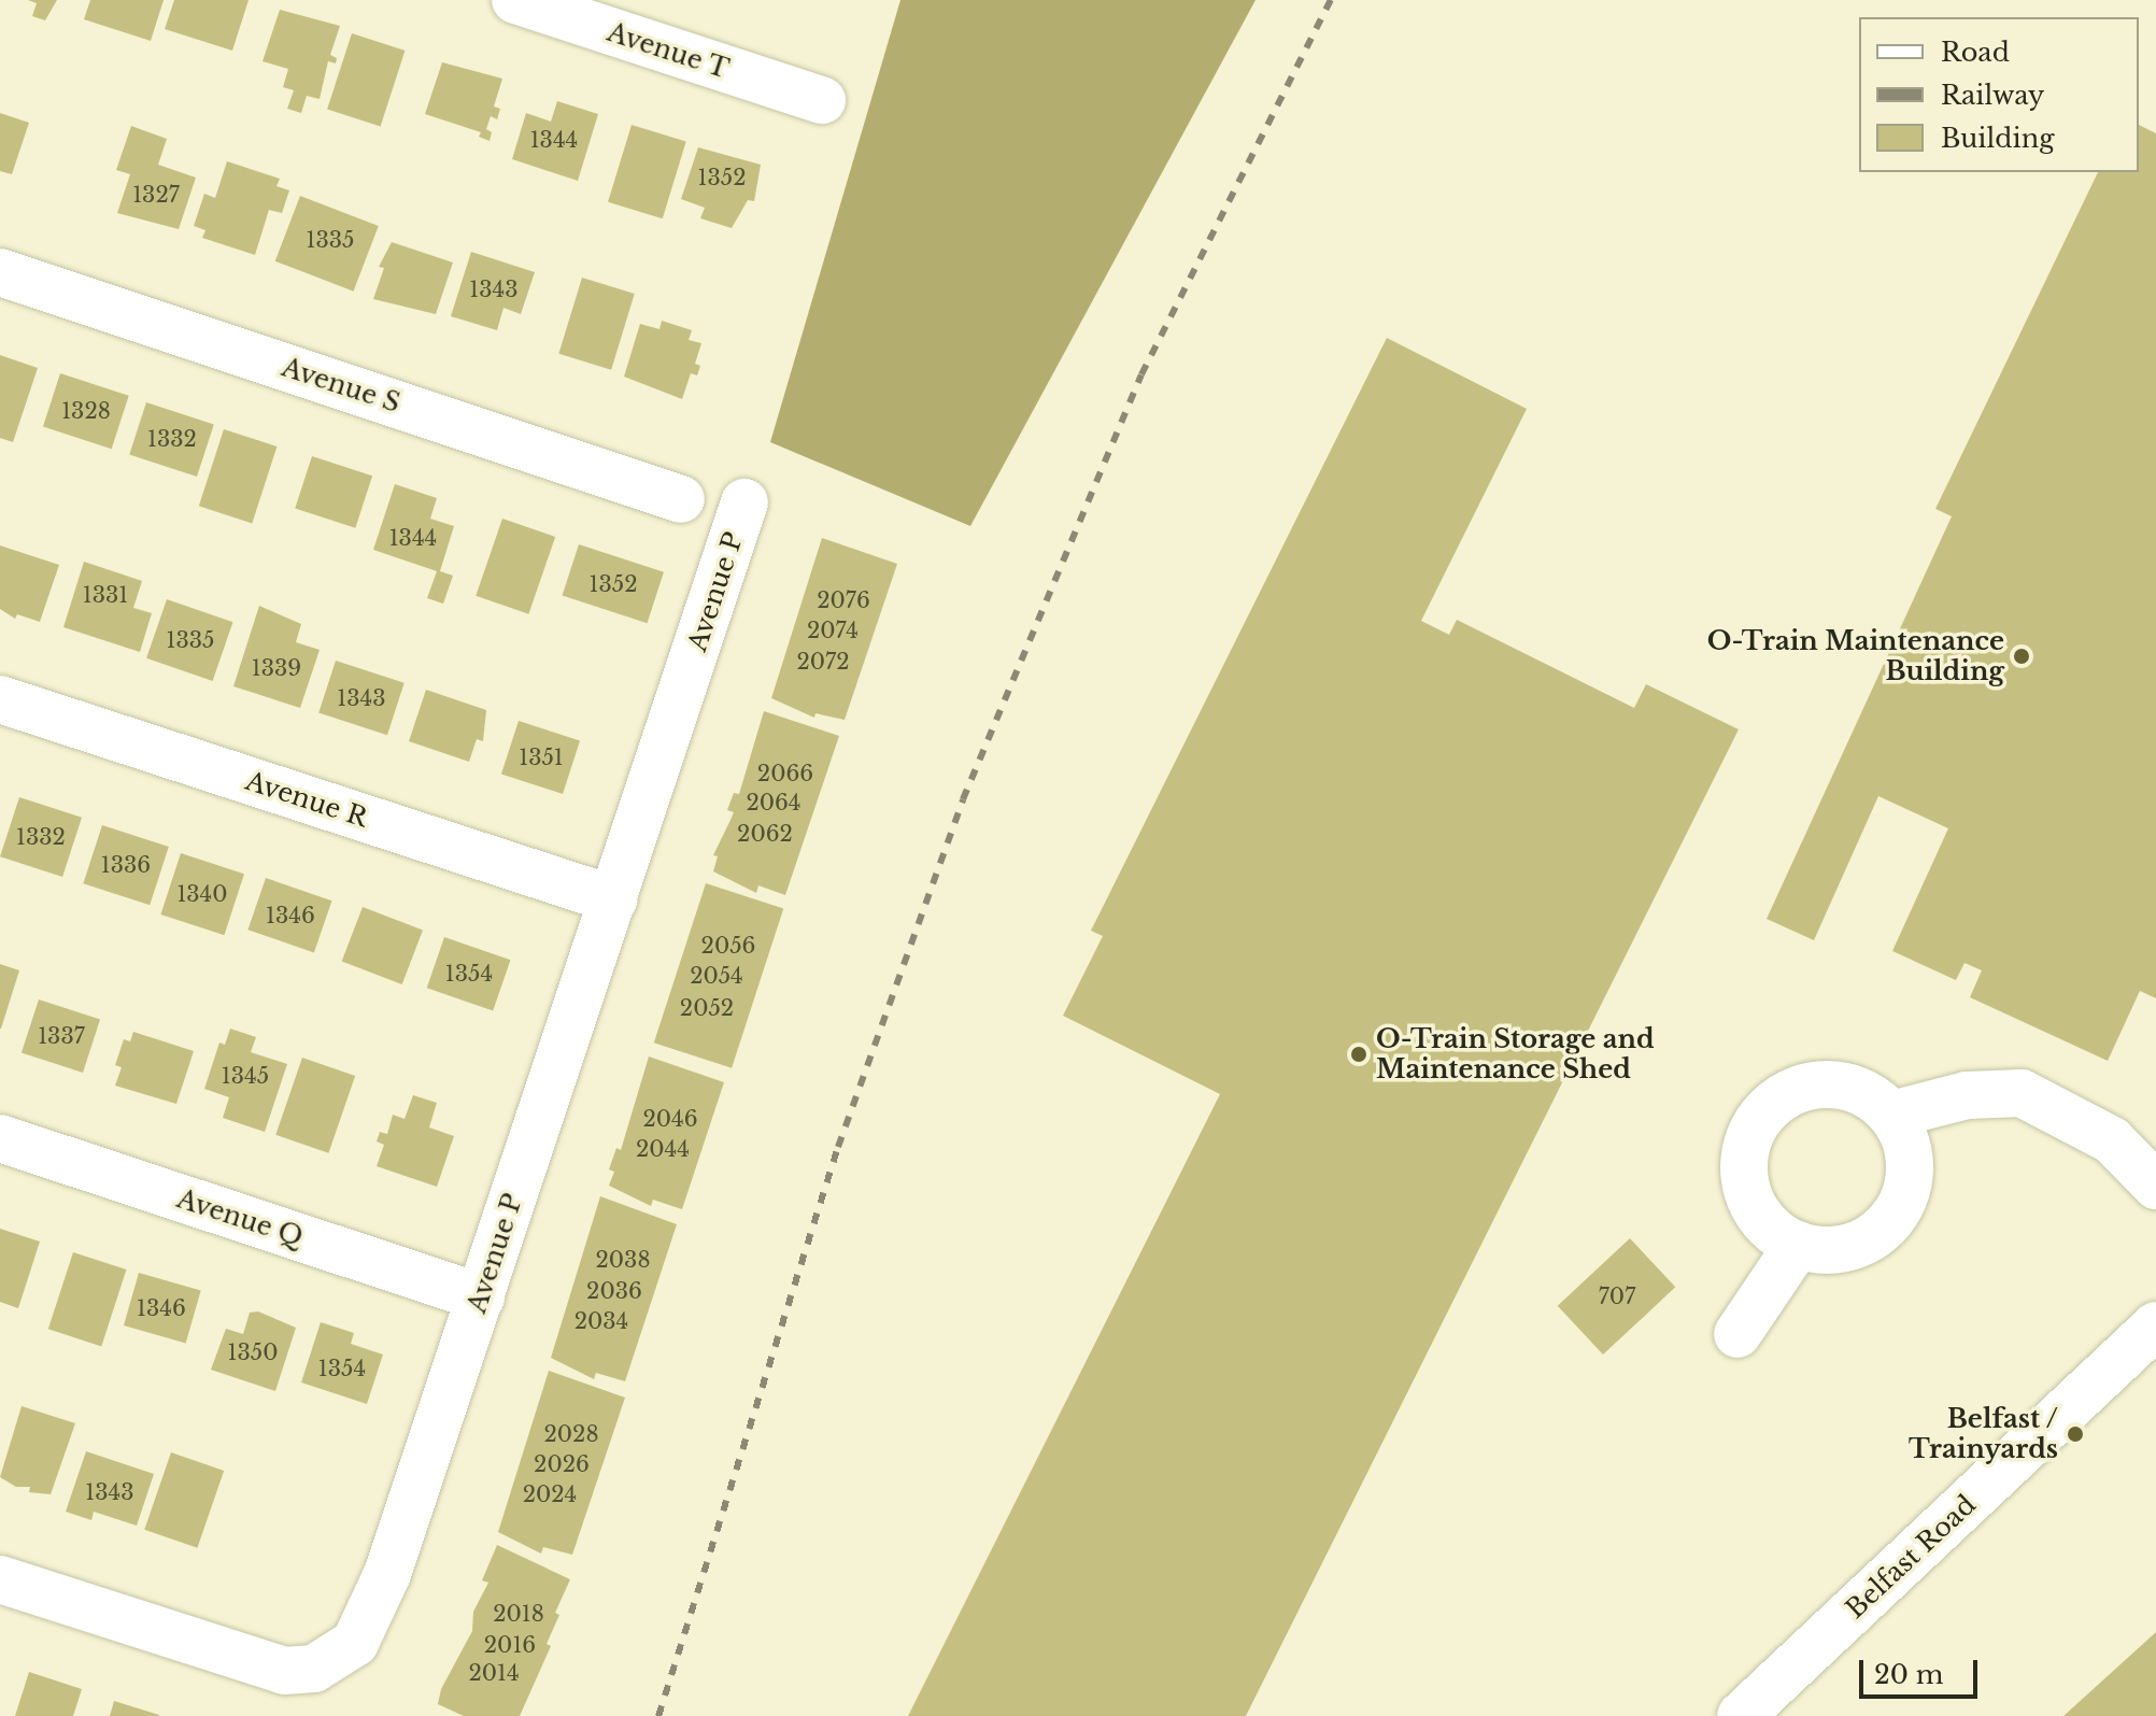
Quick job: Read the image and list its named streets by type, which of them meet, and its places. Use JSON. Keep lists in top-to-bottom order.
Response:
{
  "streets": {
    "street": [
      "Avenue T",
      "Avenue S",
      "Avenue P",
      "Avenue R",
      "Avenue Q",
      "Belfast Road"
    ]
  },
  "crossings": [
    ["Avenue P", "Avenue R"],
    ["Avenue P", "Avenue Q"]
  ],
  "places": ["O-Train Maintenance Building", "O-Train Storage and Maintenance Shed", "Belfast / Trainyards"],
  "house_numbers": [
    "1344",
    "1352",
    "1327",
    "1335",
    "1343",
    "1328",
    "1332",
    "1344",
    "1352",
    "1331",
    "2076",
    "2074",
    "1335",
    "2072",
    "1339",
    "1343",
    "1351",
    "2066",
    "2064",
    "2062",
    "1332",
    "1336",
    "1340",
    "1346",
    "2056",
    "1354",
    "2054",
    "2052",
    "1337",
    "1345",
    "2046",
    "2044",
    "2038",
    "2036",
    "707",
    "1346",
    "2034",
    "1350",
    "1354",
    "2028",
    "2026",
    "1343",
    "2024",
    "2018",
    "2016",
    "2014"
  ],
  "legend": ["Road", "Railway", "Building"],
  "scale_bar": "20 m"
}
